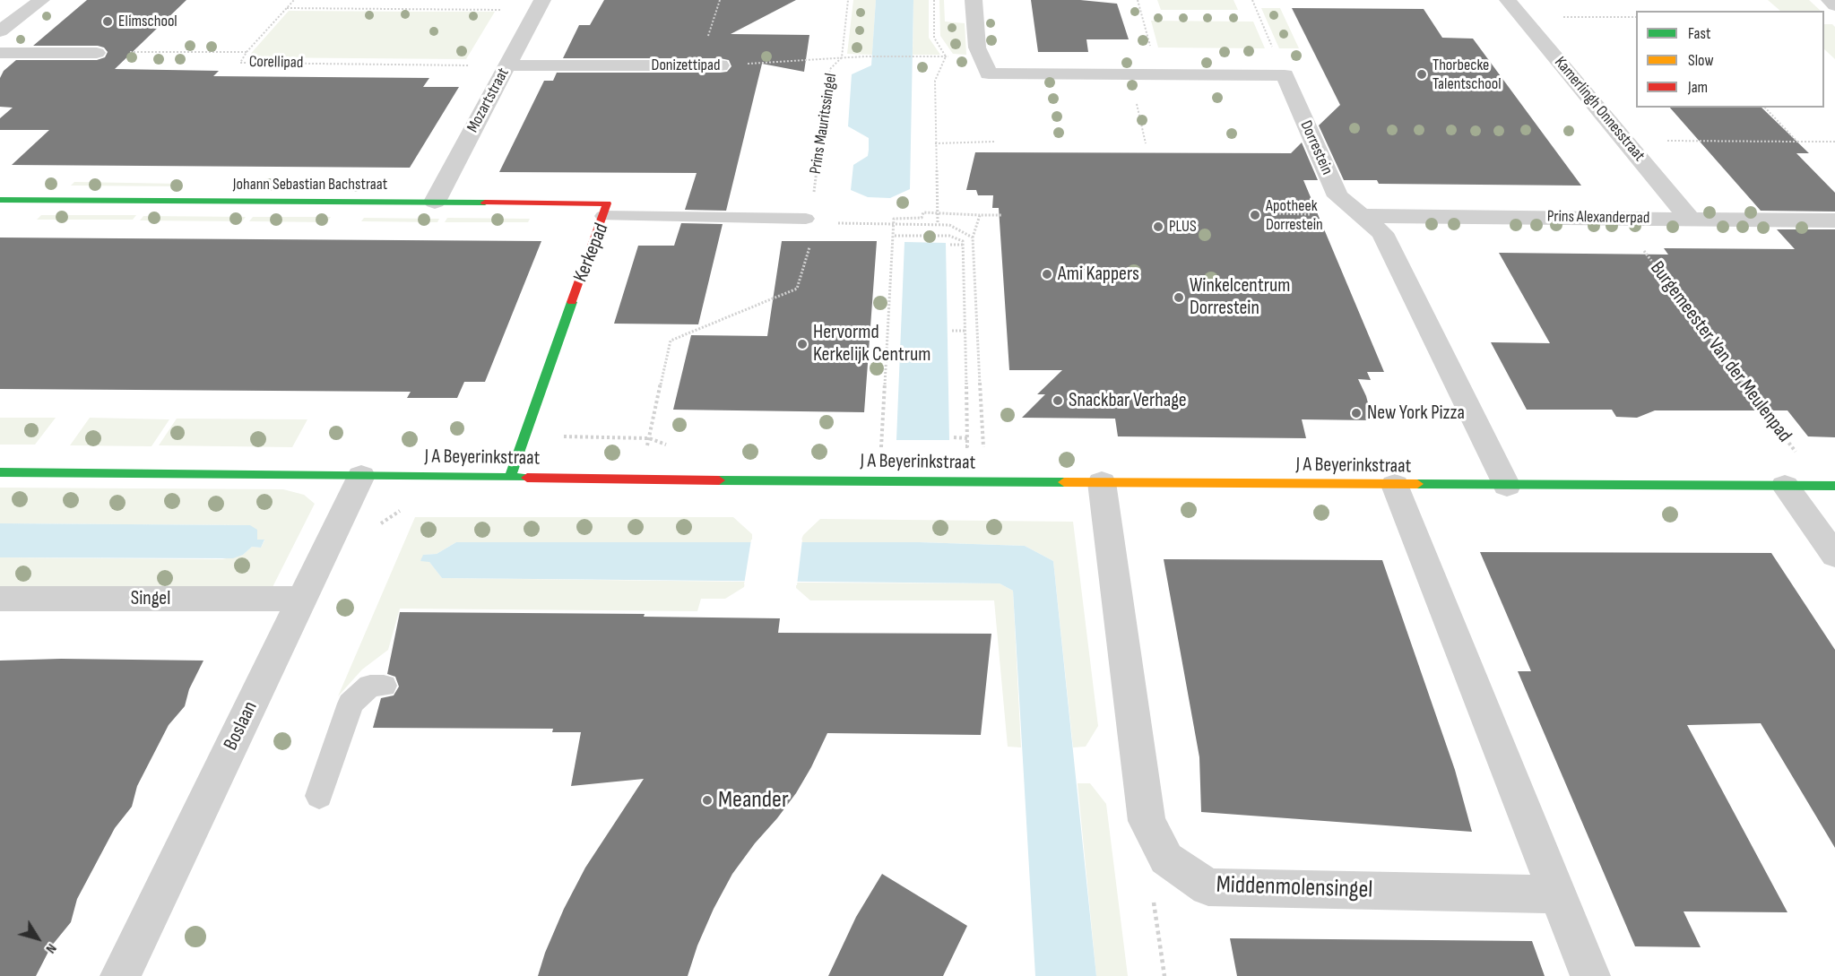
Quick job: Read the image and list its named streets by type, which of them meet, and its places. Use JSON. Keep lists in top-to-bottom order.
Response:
{
  "streets": {
    "street": [
      "Donizettipad",
      "Mozartstraat",
      "Kamerlingh Onnesstraat",
      "Dorrestein",
      "Johann Sebastian Bachstraat",
      "Prins Alexanderpad",
      "Kerkepad",
      "J A Beyerinkstraat",
      "Singel",
      "Boslaan",
      "Middenmolensingel"
    ],
    "path": ["Corellipad", "Prins Mauritssingel", "Burgemeester Van der Meulenpad"]
  },
  "crossings": [
    ["Corellipad", "Donizettipad"],
    ["Corellipad", "Mozartstraat"],
    ["Donizettipad", "Mozartstraat"],
    ["Donizettipad", "Prins Mauritssingel"],
    ["Mozartstraat", "Johann Sebastian Bachstraat"],
    ["Kamerlingh Onnesstraat", "Prins Alexanderpad"],
    ["Prins Mauritssingel", "Kerkepad"],
    ["Dorrestein", "Prins Alexanderpad"],
    ["Dorrestein", "J A Beyerinkstraat"],
    ["Johann Sebastian Bachstraat", "Kerkepad"],
    ["Prins Alexanderpad", "Burgemeester Van der Meulenpad"],
    ["Kerkepad", "J A Beyerinkstraat"],
    ["Burgemeester Van der Meulenpad", "J A Beyerinkstraat"],
    ["J A Beyerinkstraat", "Boslaan"],
    ["J A Beyerinkstraat", "Middenmolensingel"],
    ["Singel", "Boslaan"]
  ],
  "places": [
    "Elimschool",
    "Thorbecke Talentschool",
    "Apotheek Dorrestein",
    "PLUS",
    "Ami Kappers",
    "Winkelcentrum Dorrestein",
    "Hervormd Kerkelijk Centrum",
    "Snackbar Verhage",
    "New York Pizza",
    "Meander"
  ],
  "legend": ["Fast", "Slow", "Jam"],
  "north": "bottom right"
}
